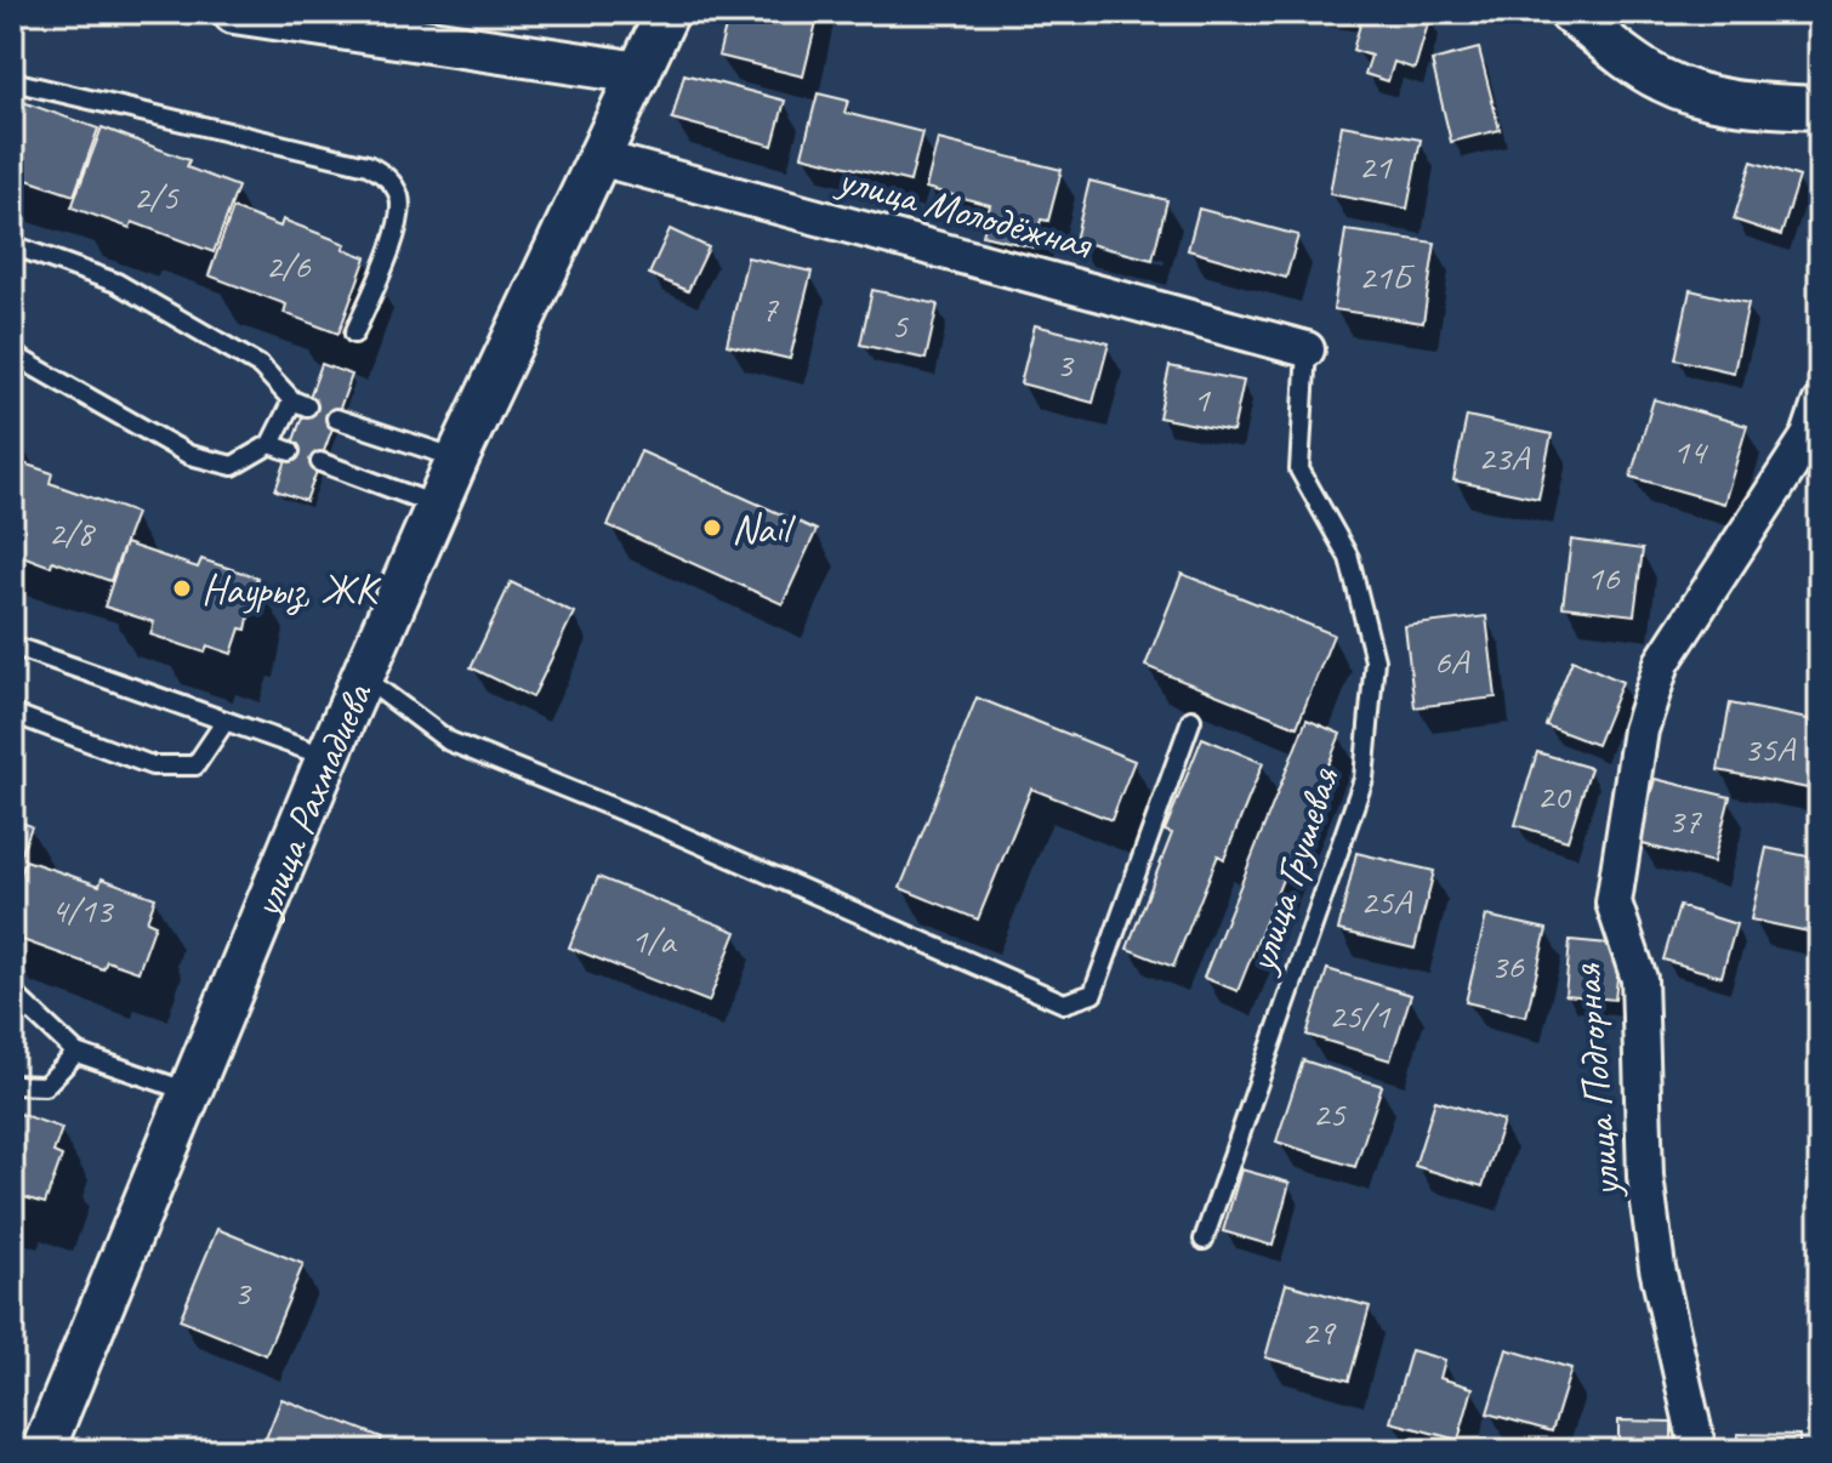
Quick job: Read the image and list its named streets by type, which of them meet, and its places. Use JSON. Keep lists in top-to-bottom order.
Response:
{
  "streets": {
    "street": ["улица Молодёжная", "улица Рахмадиева", "улица Подгорная"],
    "lane": ["улица Грушевая"]
  },
  "crossings": [
    ["улица Молодёжная", "улица Рахмадиева"],
    ["улица Молодёжная", "улица Грушевая"]
  ],
  "places": ["Nail", "Наурыз, ЖК"],
  "house_numbers": [
    "21",
    "2/5",
    "2/6",
    "21Б",
    "7",
    "5",
    "3",
    "1",
    "14",
    "23А",
    "2/8",
    "16",
    "6А",
    "35А",
    "20",
    "37",
    "25А",
    "4/13",
    "1/а",
    "36",
    "25/1",
    "25",
    "3",
    "29"
  ]
}
